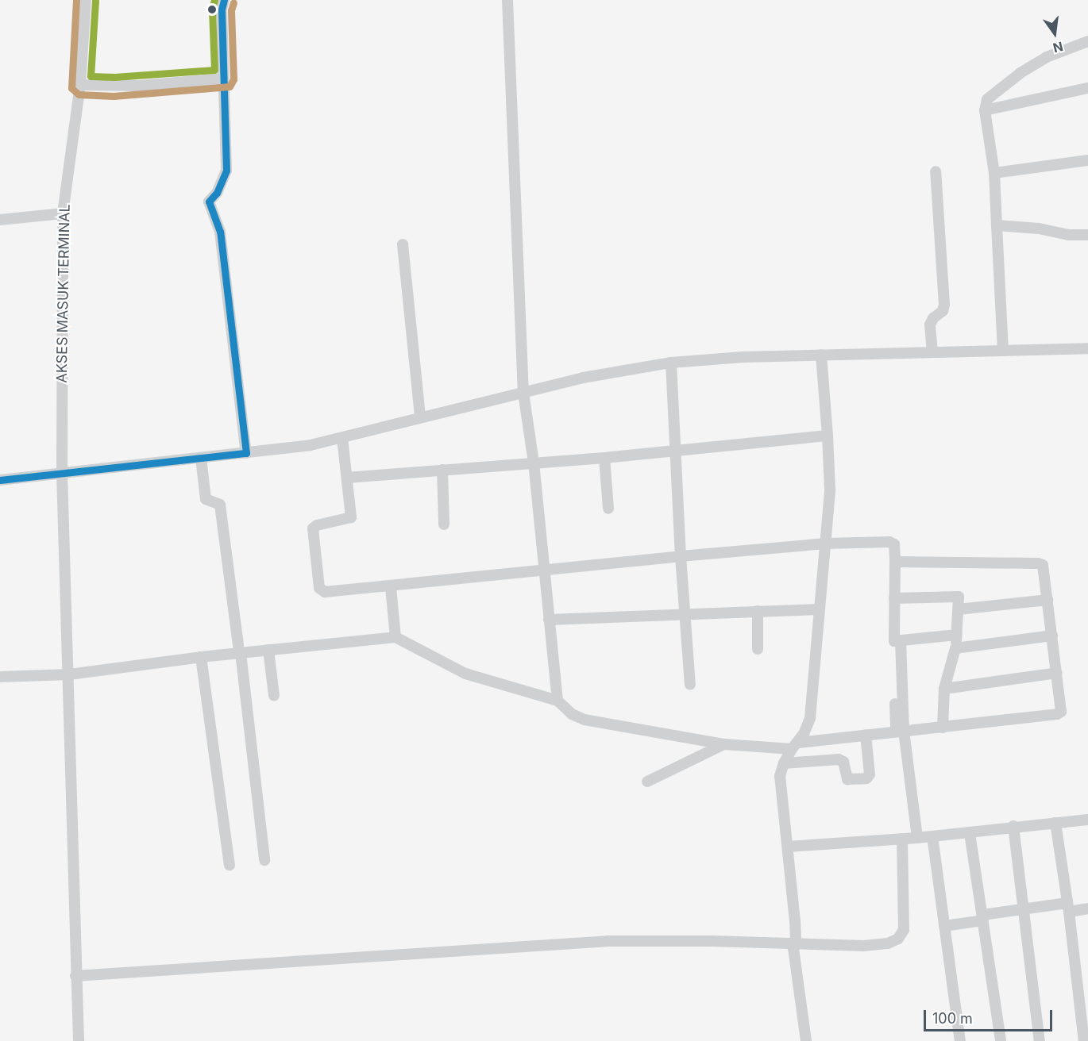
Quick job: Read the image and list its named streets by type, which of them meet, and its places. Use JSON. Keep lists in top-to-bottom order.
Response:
{
  "streets": {
    "street": ["AKSES MASUK TERMINAL"]
  },
  "scale_bar": "100 m",
  "north": "bottom"
}
